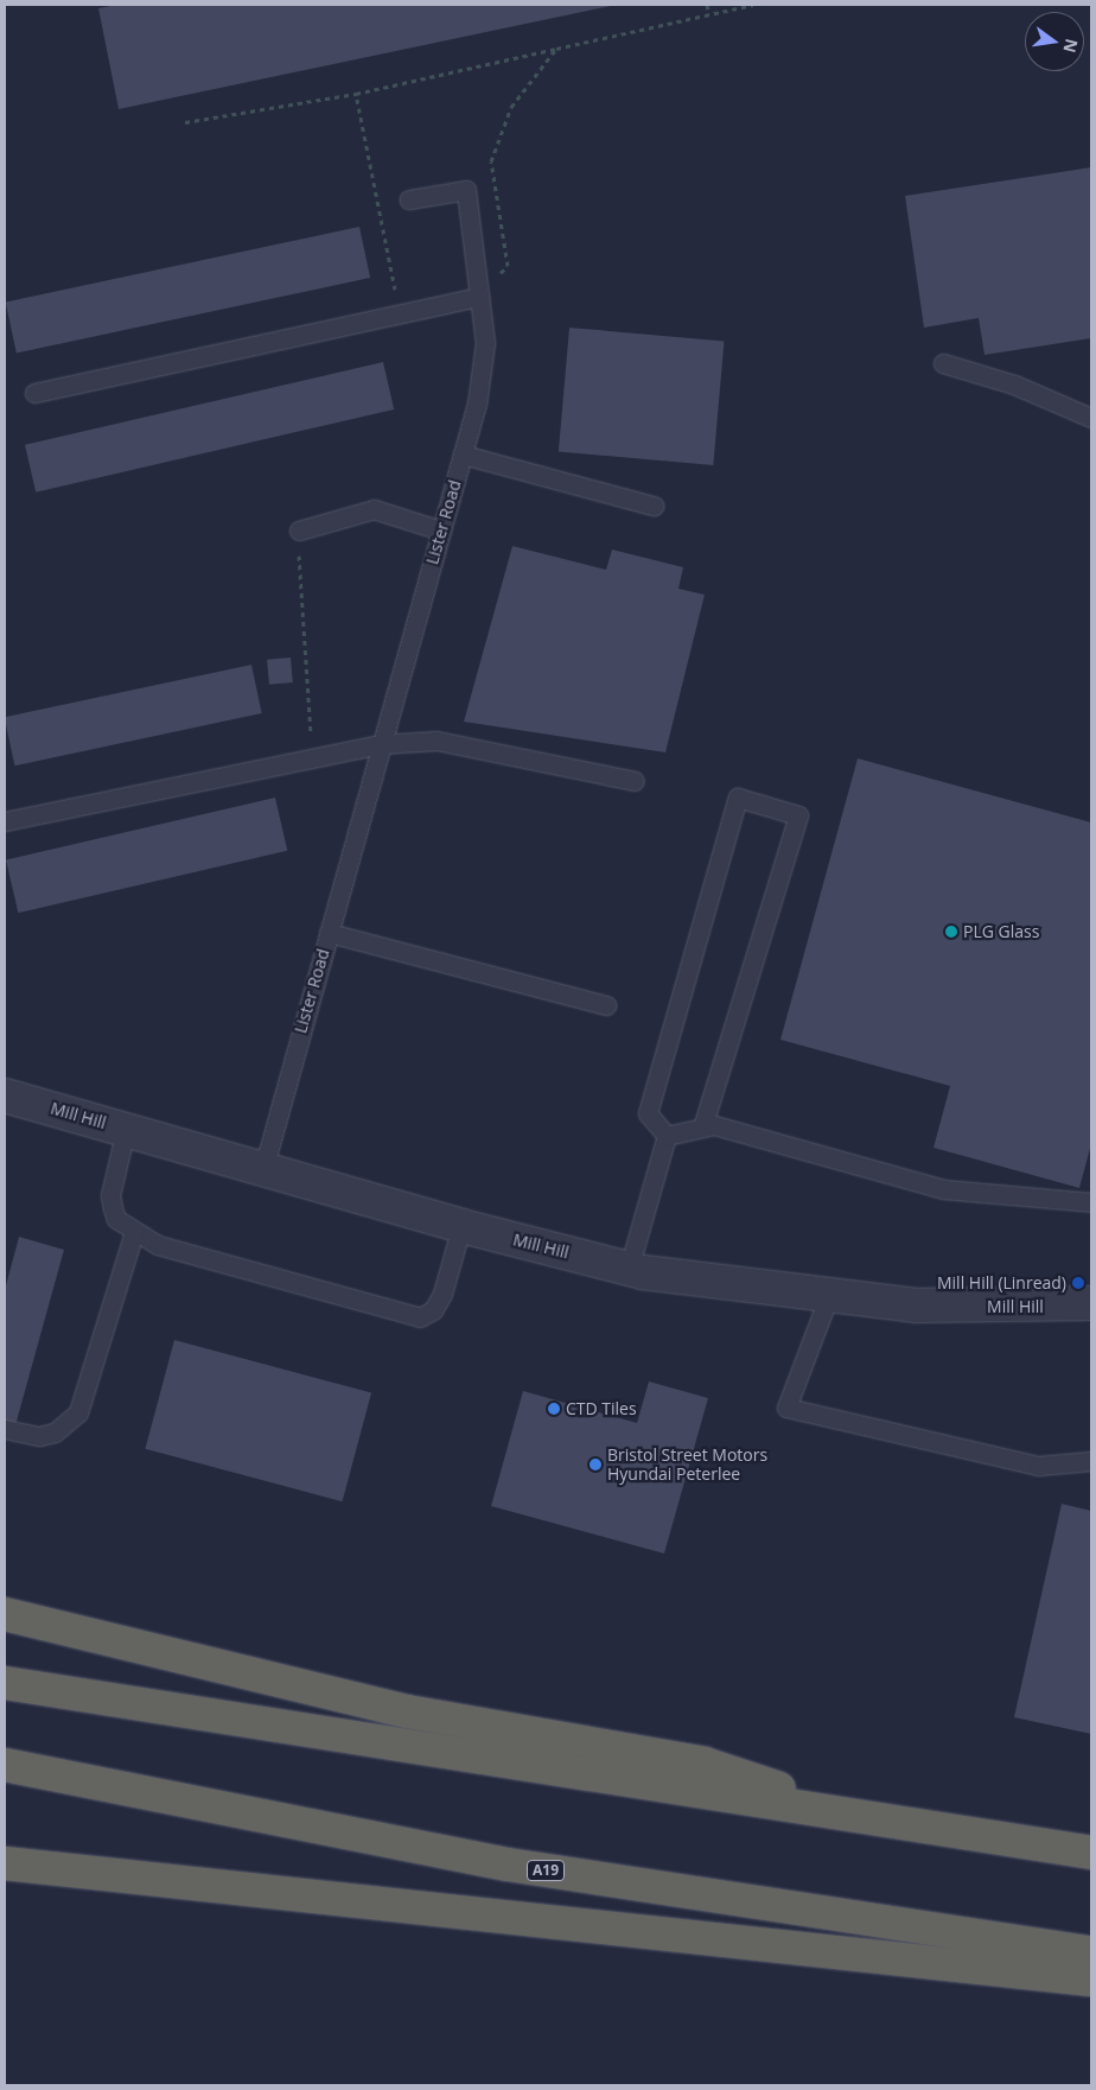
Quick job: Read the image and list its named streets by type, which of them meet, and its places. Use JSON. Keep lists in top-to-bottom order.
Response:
{
  "streets": {
    "highway": ["A19"],
    "street": ["Mill Hill"],
    "lane": ["Lister Road"]
  },
  "crossings": [
    ["Lister Road", "Mill Hill"]
  ],
  "places": [
    "PLG Glass",
    "Mill Hill (Linread)",
    "CTD Tiles",
    "Bristol Street Motors Hyundai Peterlee"
  ],
  "north": "right"
}
